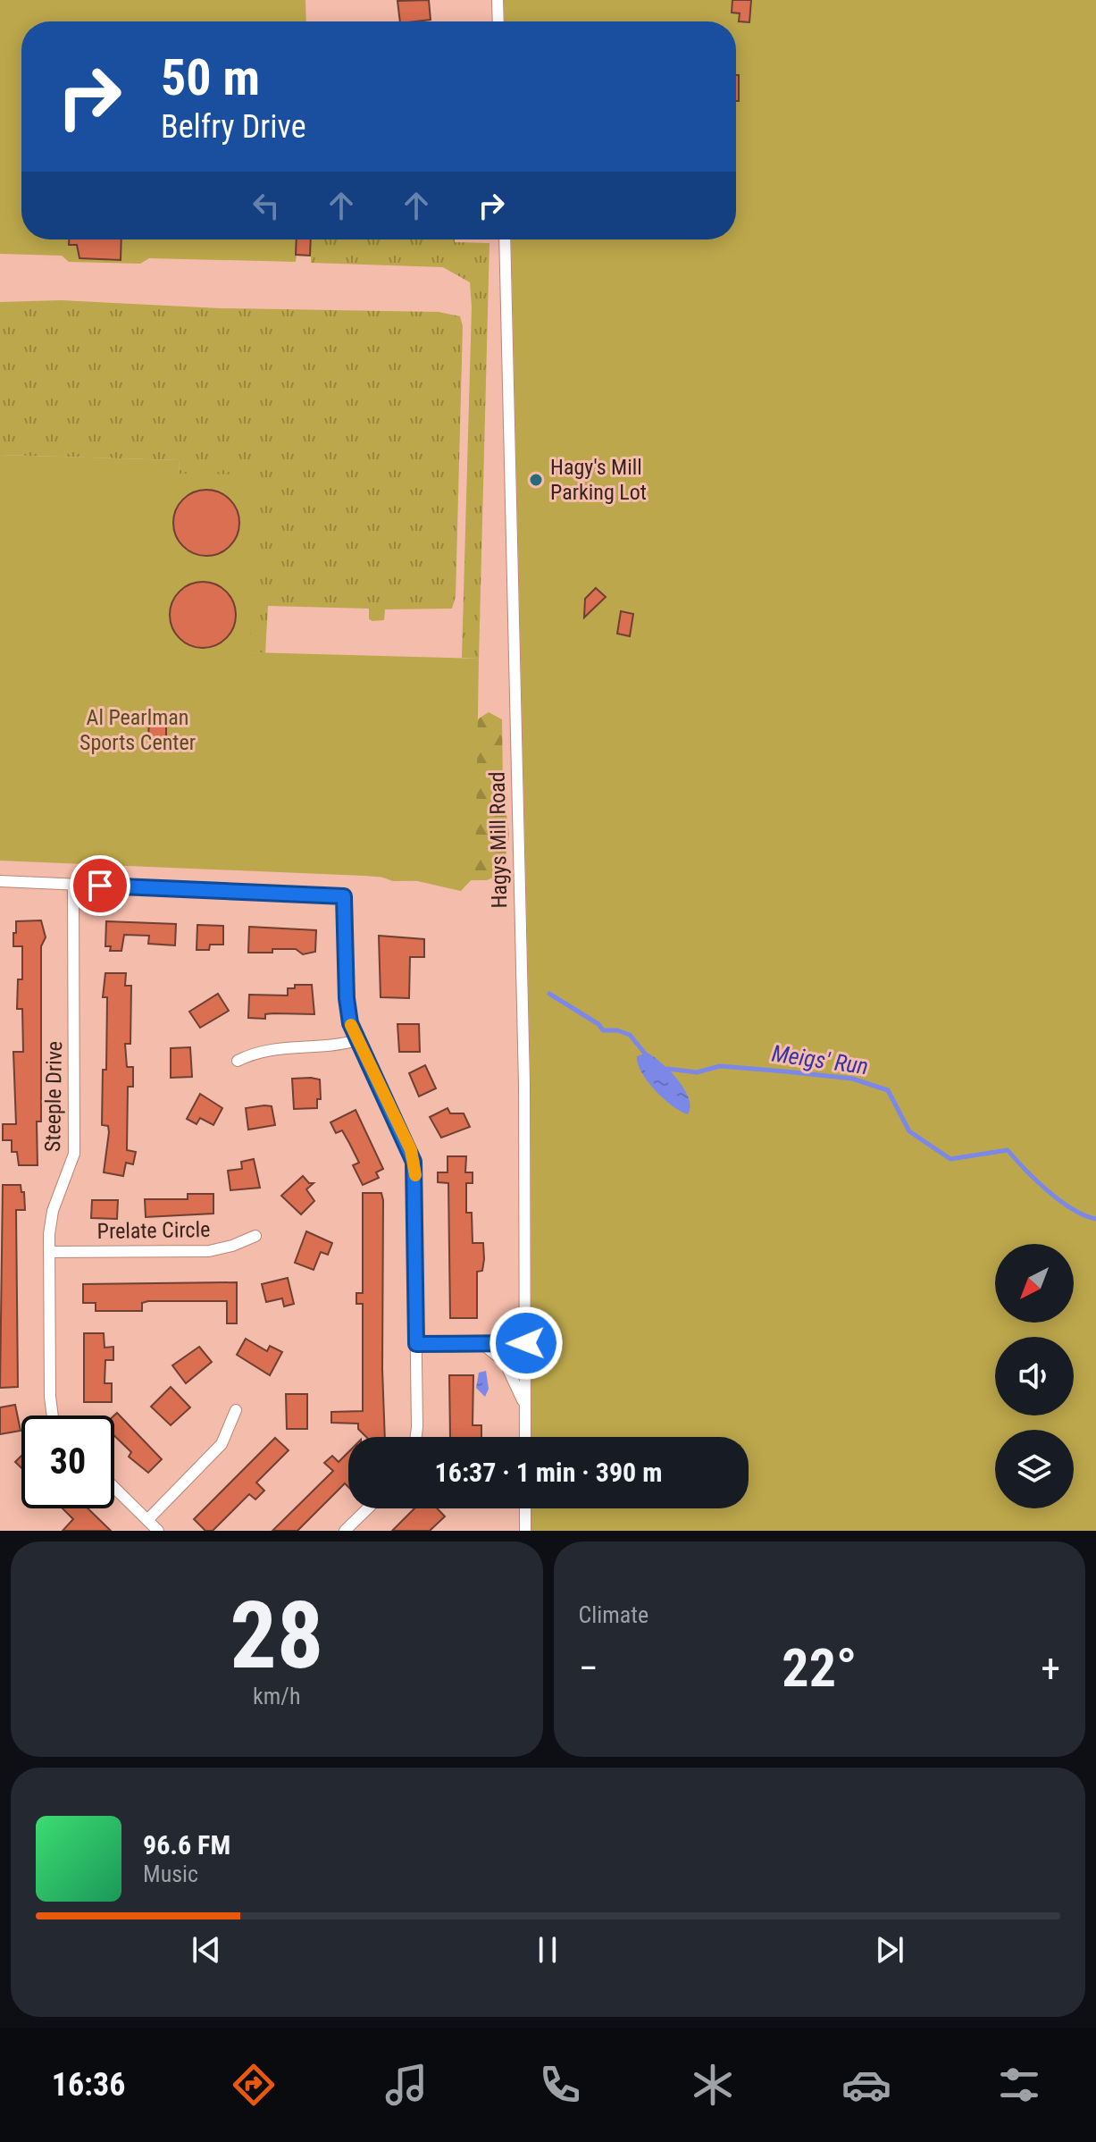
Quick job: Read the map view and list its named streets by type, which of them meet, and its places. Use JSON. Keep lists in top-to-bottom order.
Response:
{
  "streets": {
    "street": ["Hagys Mill Road", "Steeple Drive", "Prelate Circle"]
  },
  "crossings": [
    ["Steeple Drive", "Prelate Circle"]
  ],
  "water": ["Meigs' Run"],
  "parks": ["Al Pearlman Sports Center"],
  "places": ["Hagy's Mill Parking Lot"],
  "north": "bottom left",
  "page": {
    "turn": ["50 m", "Belfry Drive"],
    "limit": "30",
    "trip": "16:37 · 1 min · 390 m",
    "tile": [
      ["28", "km/h"],
      "Climate"
    ],
    "heat": ["−", "22°", "+"],
    "song": ["96.6 FM", "Music"],
    "tabs": "16:36"
  }
}
